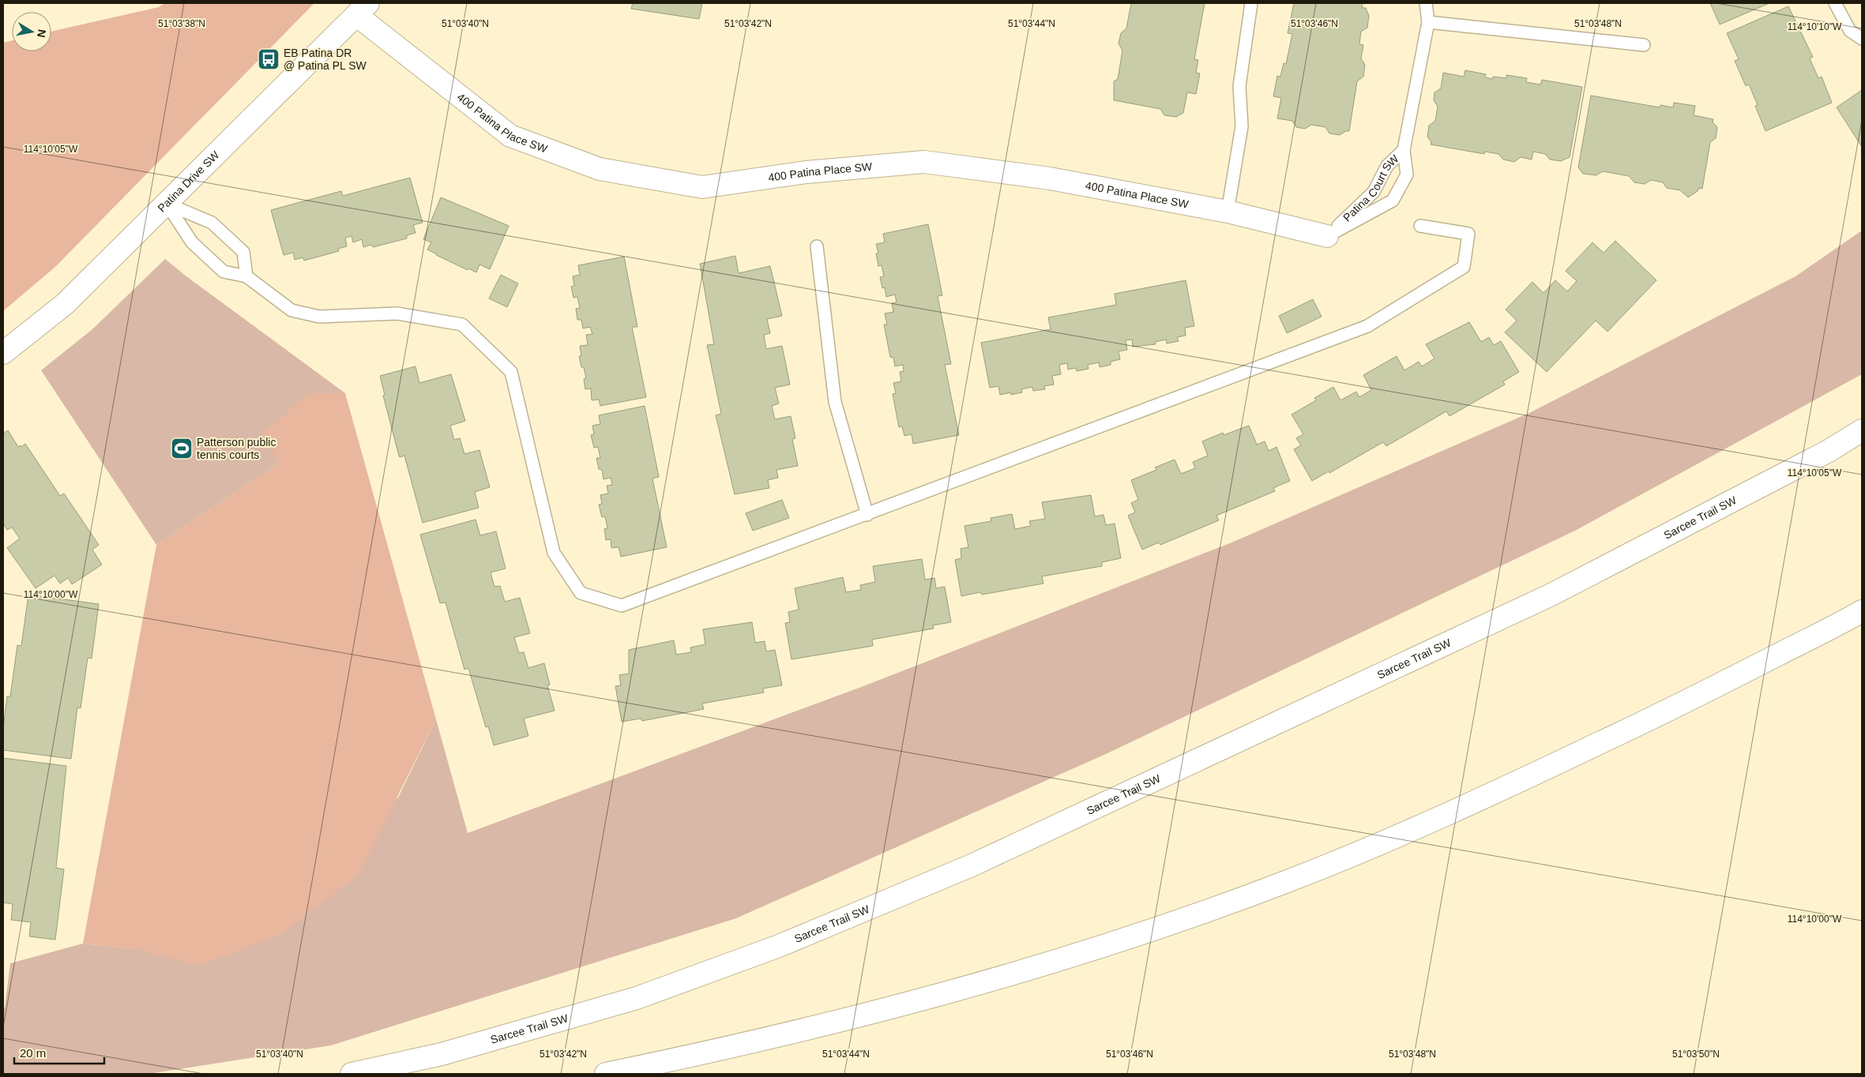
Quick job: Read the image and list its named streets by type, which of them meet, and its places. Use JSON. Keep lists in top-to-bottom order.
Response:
{
  "streets": {
    "main road": ["400 Patina Place SW", "Patina Drive SW", "Sarcee Trail SW"],
    "lane": ["Patina Court SW"]
  },
  "crossings": [
    ["400 Patina Place SW", "Patina Drive SW"],
    ["400 Patina Place SW", "Patina Court SW"]
  ],
  "places": {
    "bus stop": ["EB Patina DR @ Patina PL SW"],
    "sports": ["Patterson public tennis courts"]
  },
  "scale_bar": "20 m",
  "north": "right",
  "coordinates": [
    "51°03'40\"N",
    "51°03'42\"N",
    "51°03'44\"N",
    "51°03'46\"N",
    "51°03'48\"N",
    "51°03'38\"N",
    "114°10'10\"W",
    "114°10'05\"W",
    "114°10'00\"W",
    "51°03'50\"N"
  ]
}
